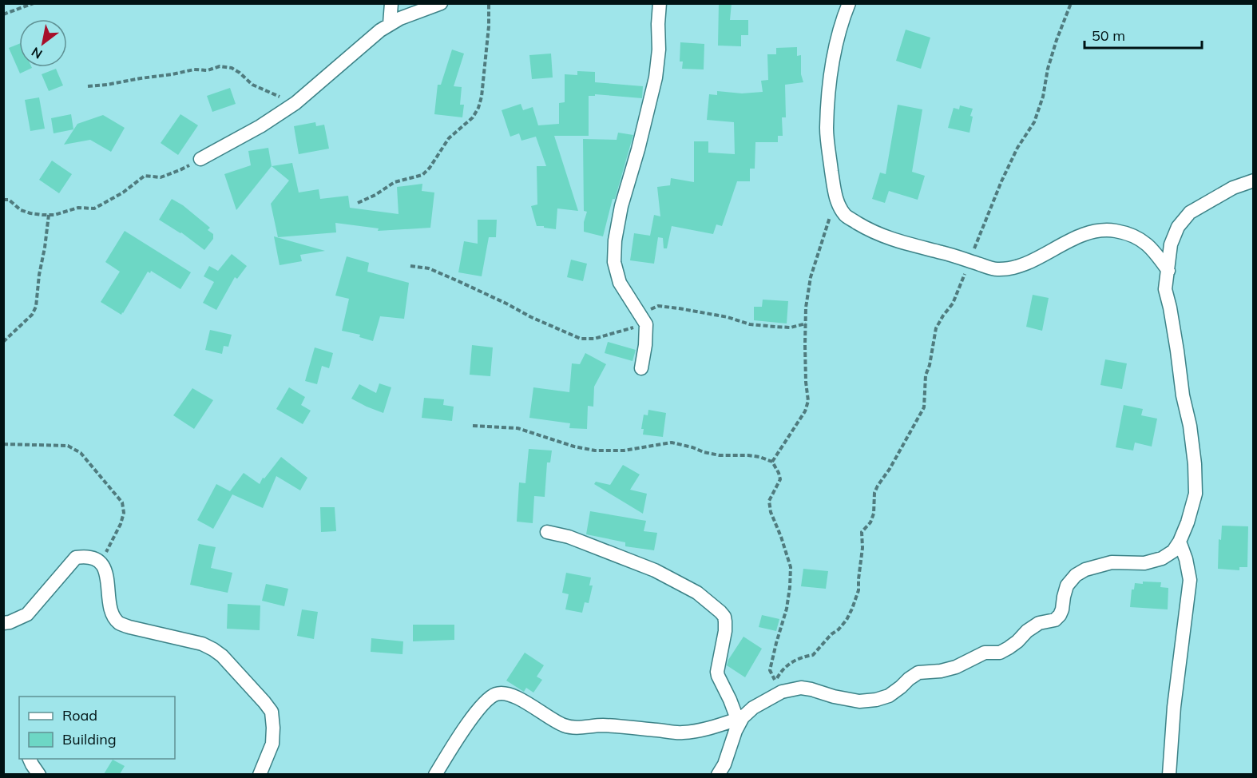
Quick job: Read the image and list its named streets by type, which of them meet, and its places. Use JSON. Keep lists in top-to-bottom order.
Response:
{
  "legend": ["Road", "Building"],
  "scale_bar": "50 m",
  "north": "bottom left"
}
